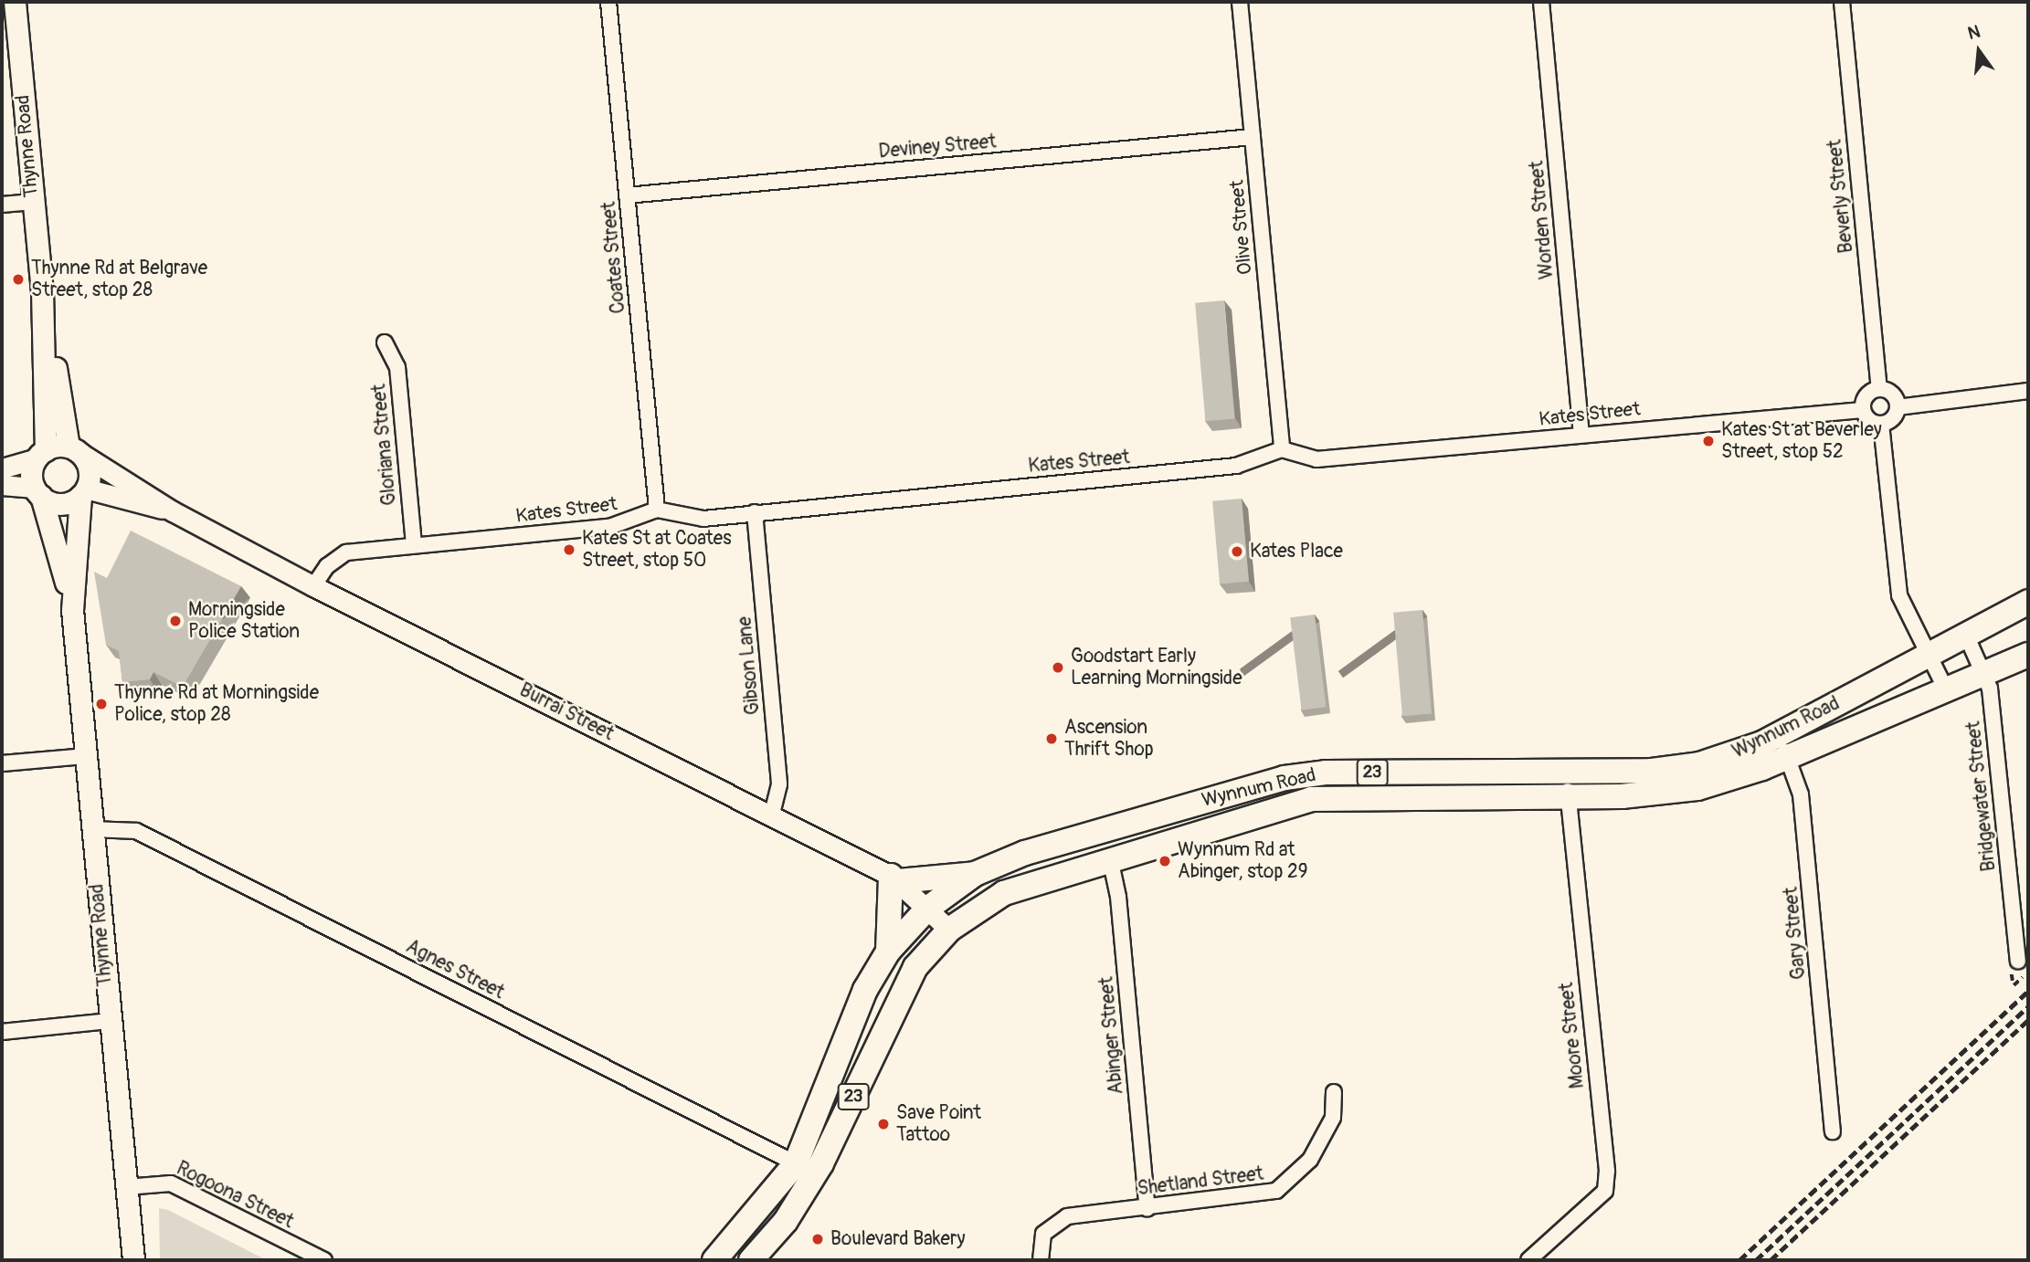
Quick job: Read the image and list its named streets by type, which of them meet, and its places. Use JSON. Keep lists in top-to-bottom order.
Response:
{
  "streets": {
    "main road": ["Thynne Road", "Wynnum Road", "23"],
    "street": [
      "Deviney Street",
      "Beverly Street",
      "Worden Street",
      "Olive Street",
      "Coates Street",
      "Kates Street",
      "Gloriana Street",
      "Gibson Lane",
      "Burrai Street",
      "Bridgewater Street",
      "Gary Street",
      "Agnes Street",
      "Abinger Street",
      "Moore Street",
      "Shetland Street",
      "Rogoona Street"
    ]
  },
  "crossings": [
    ["Thynne Road", "Burrai Street"],
    ["Thynne Road", "Agnes Street"],
    ["Thynne Road", "Rogoona Street"],
    ["Deviney Street", "Olive Street"],
    ["Deviney Street", "Coates Street"],
    ["Beverly Street", "Kates Street"],
    ["Worden Street", "Kates Street"],
    ["Olive Street", "Kates Street"],
    ["Coates Street", "Kates Street"],
    ["Kates Street", "Gloriana Street"],
    ["Kates Street", "Gibson Lane"],
    ["Kates Street", "Burrai Street"],
    ["Gibson Lane", "Burrai Street"],
    ["Burrai Street", "Wynnum Road"],
    ["Wynnum Road", "Bridgewater Street"],
    ["Wynnum Road", "Gary Street"],
    ["Wynnum Road", "Agnes Street"],
    ["Wynnum Road", "Abinger Street"],
    ["Wynnum Road", "Moore Street"],
    ["Abinger Street", "Shetland Street"]
  ],
  "places": [
    "Thynne Rd at Belgrave Street, stop 28",
    "Kates St at Beverley Street, stop 52",
    "Kates St at Coates Street, stop 50",
    "Kates Place",
    "Morningside Police Station",
    "Goodstart Early Learning Morningside",
    "Thynne Rd at Morningside Police, stop 28",
    "Ascension Thrift Shop",
    "Wynnum Rd at Abinger, stop 29",
    "Save Point Tattoo",
    "Boulevard Bakery"
  ],
  "north": "top"
}
